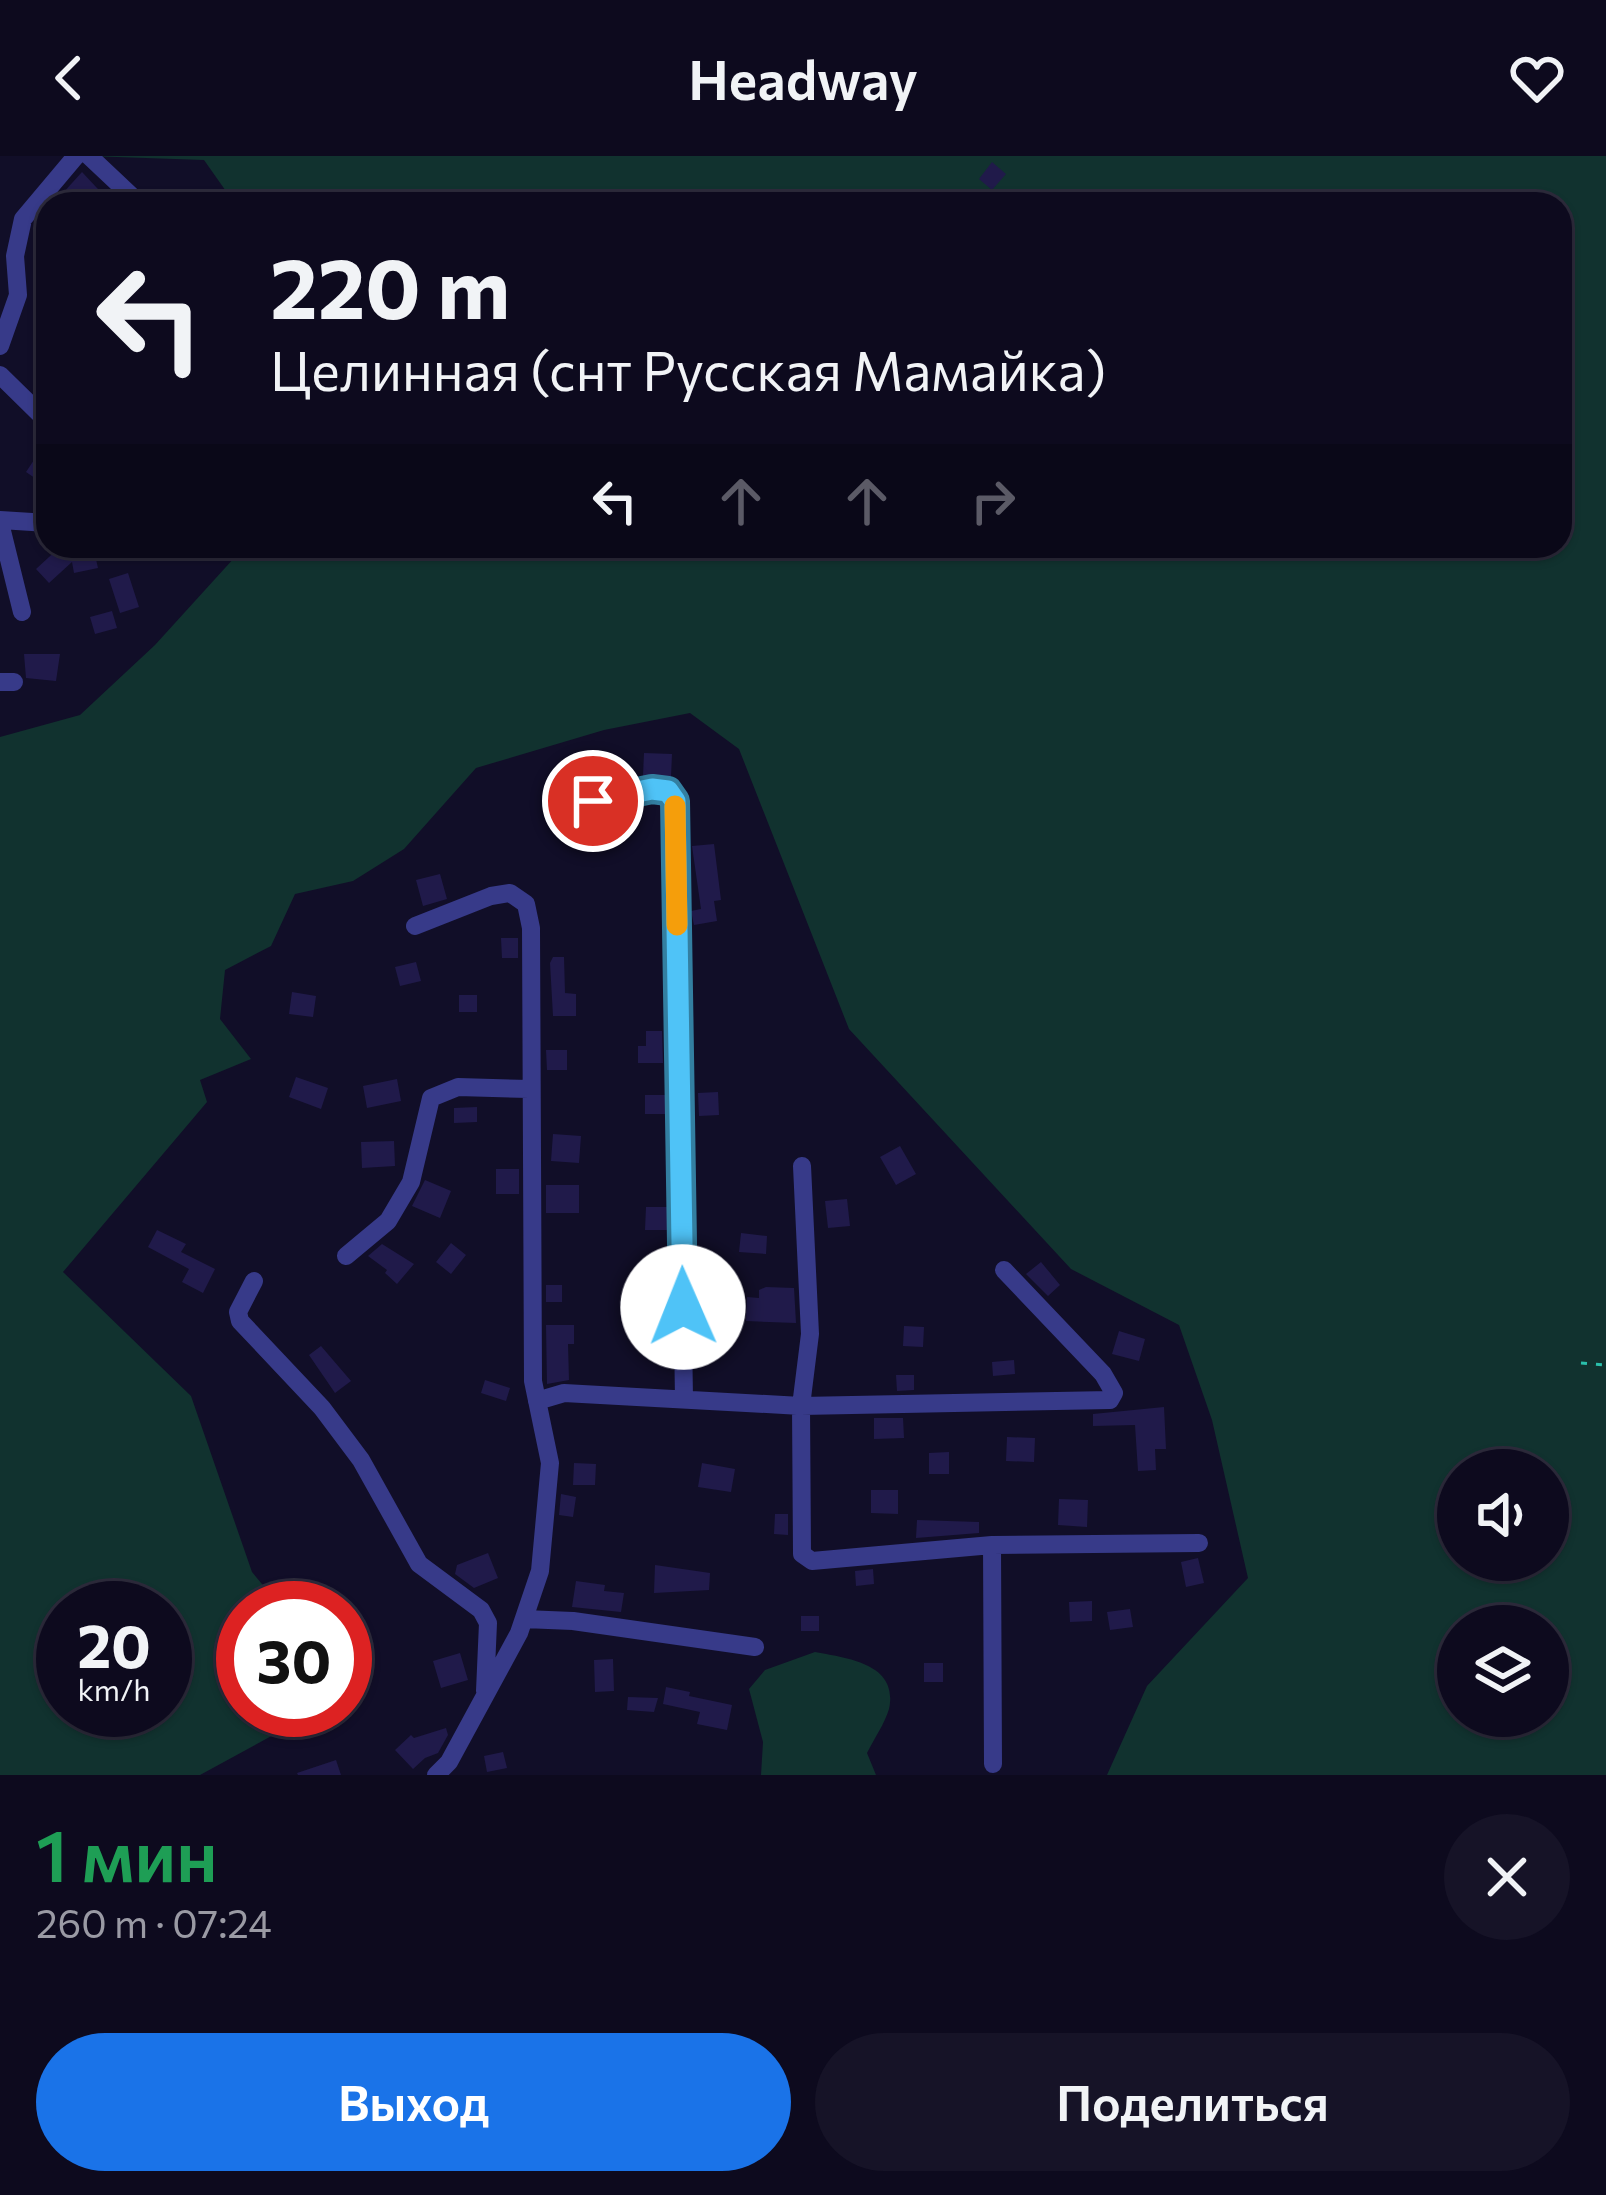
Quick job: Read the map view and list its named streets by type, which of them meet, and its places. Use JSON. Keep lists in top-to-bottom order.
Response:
{
  "page": {
    "header": "Headway",
    "turn": ["220 m", "Целинная (снт Русская Мамайка)"],
    "speed": "20 km/h",
    "limit": "30",
    "heading": ["1 мин", "260 m · 07:24"],
    "buttons": ["Выход", "Поделиться"]
  }
}
